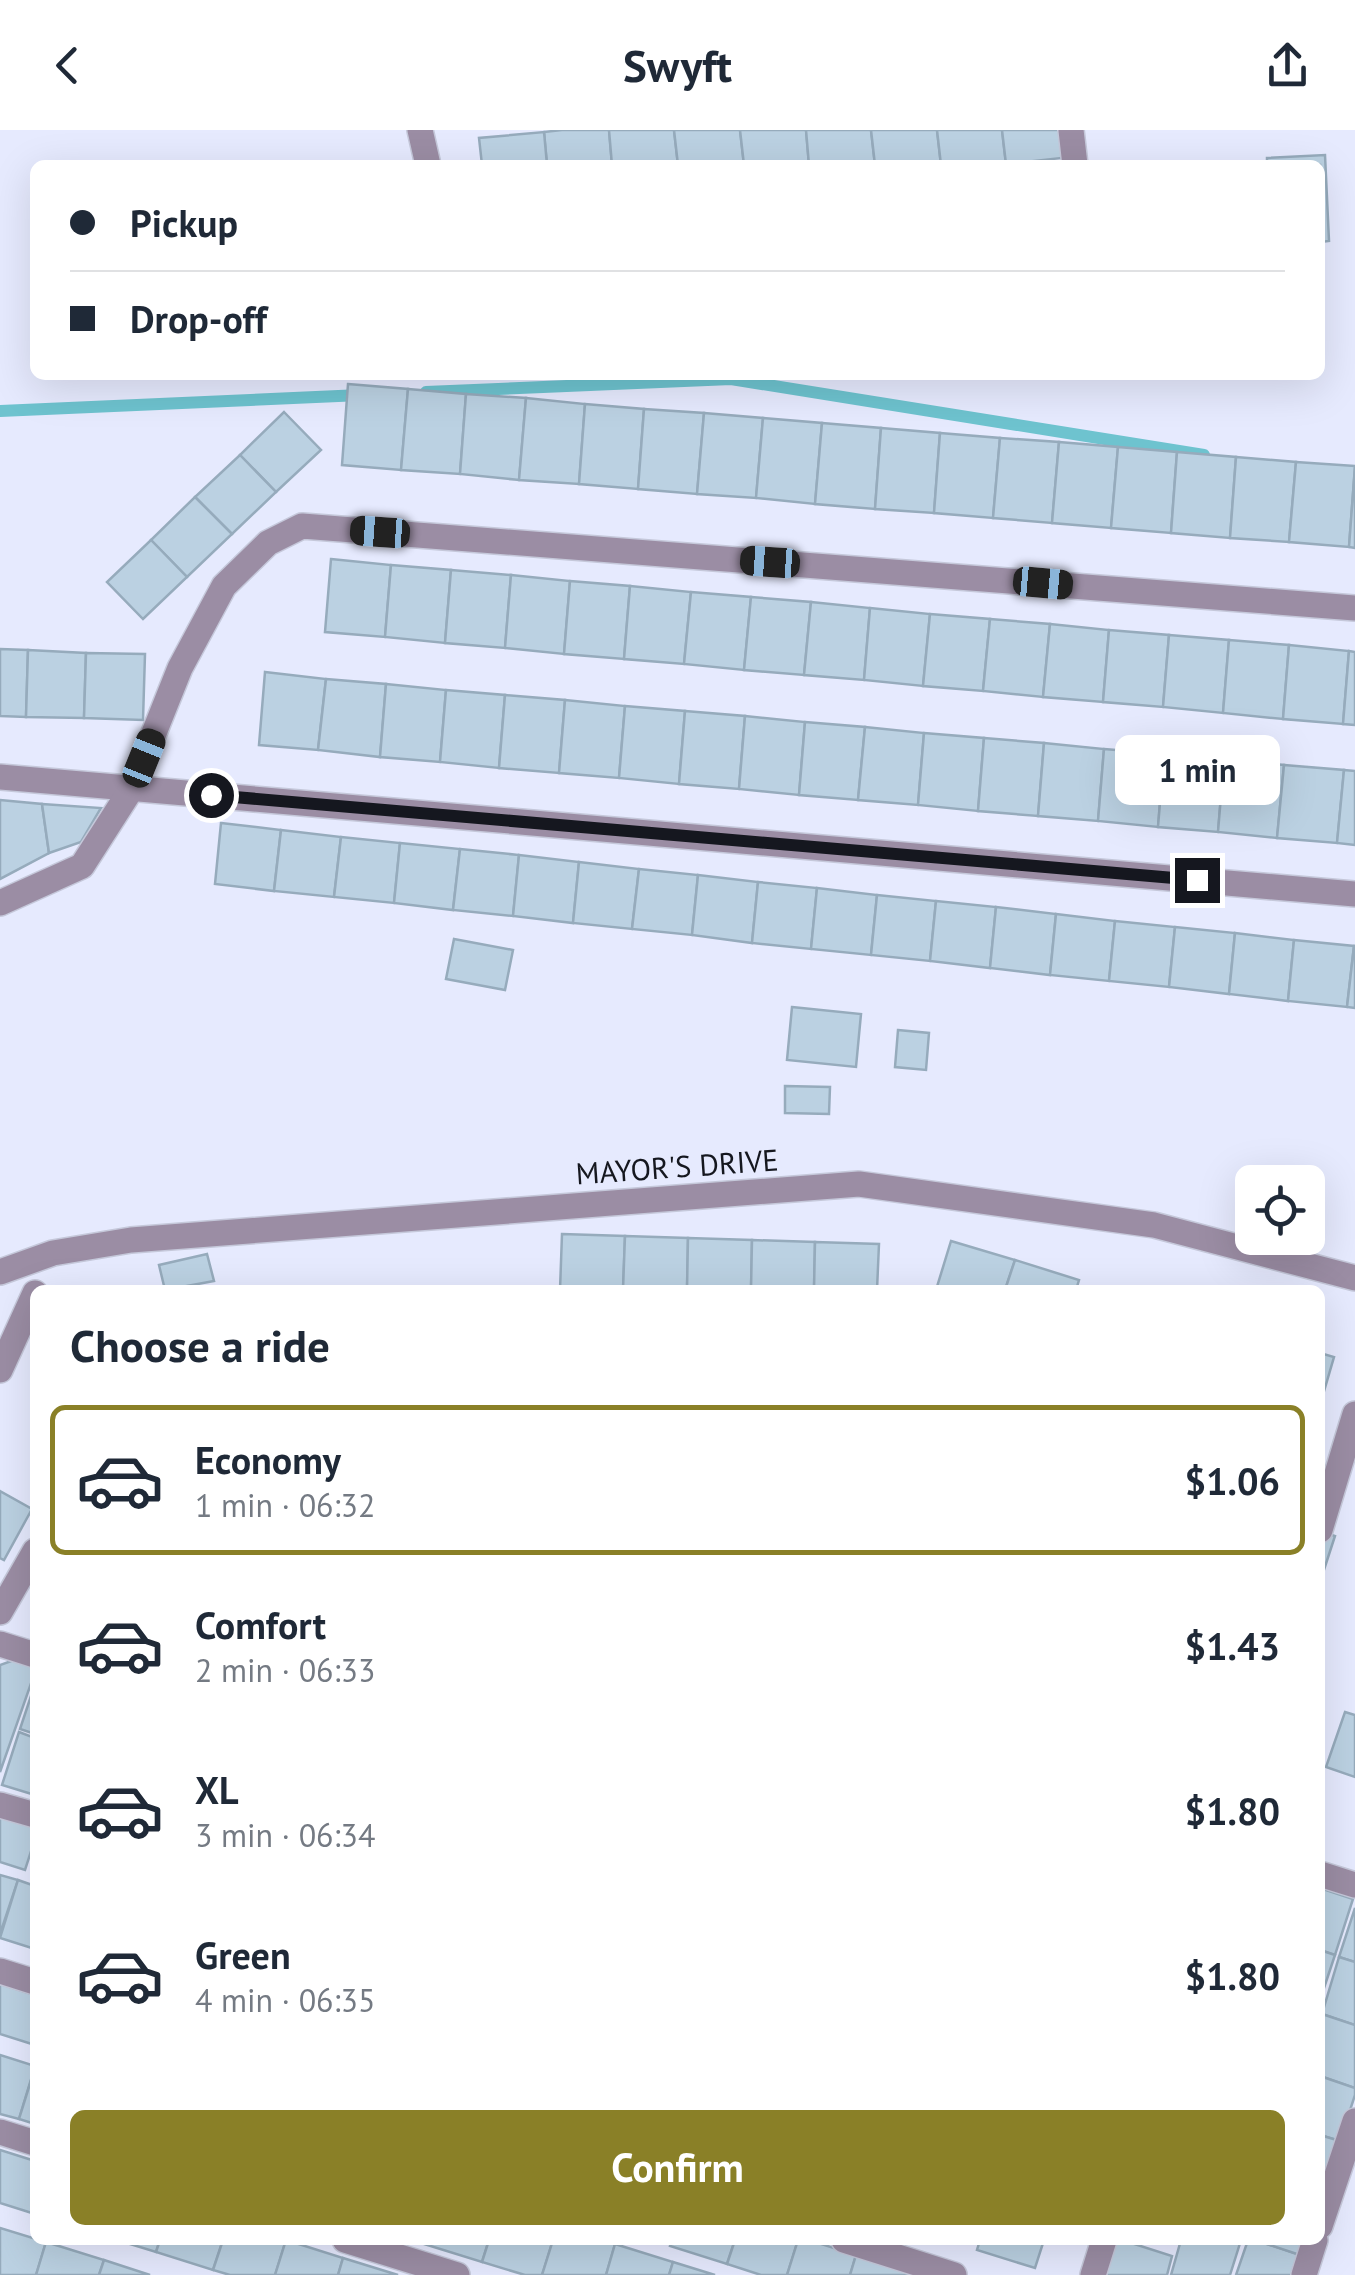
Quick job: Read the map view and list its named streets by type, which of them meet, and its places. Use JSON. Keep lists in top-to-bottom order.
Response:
{
  "streets": {
    "street": ["MAYOR'S DRIVE"]
  },
  "page": {
    "header": "Swyft",
    "banner": ["Pickup", "Drop-off"],
    "bubble": "1 min",
    "heading": "Choose a ride",
    "list": [
      {
        "name": "Economy",
        "note": "1 min · 06:32",
        "value": "$1.06"
      },
      {
        "name": "Comfort",
        "note": "2 min · 06:33",
        "value": "$1.43"
      },
      {
        "name": "XL",
        "note": "3 min · 06:34",
        "value": "$1.80"
      },
      {
        "name": "Green",
        "note": "4 min · 06:35",
        "value": "$1.80"
      }
    ],
    "buttons": "Confirm"
  }
}
